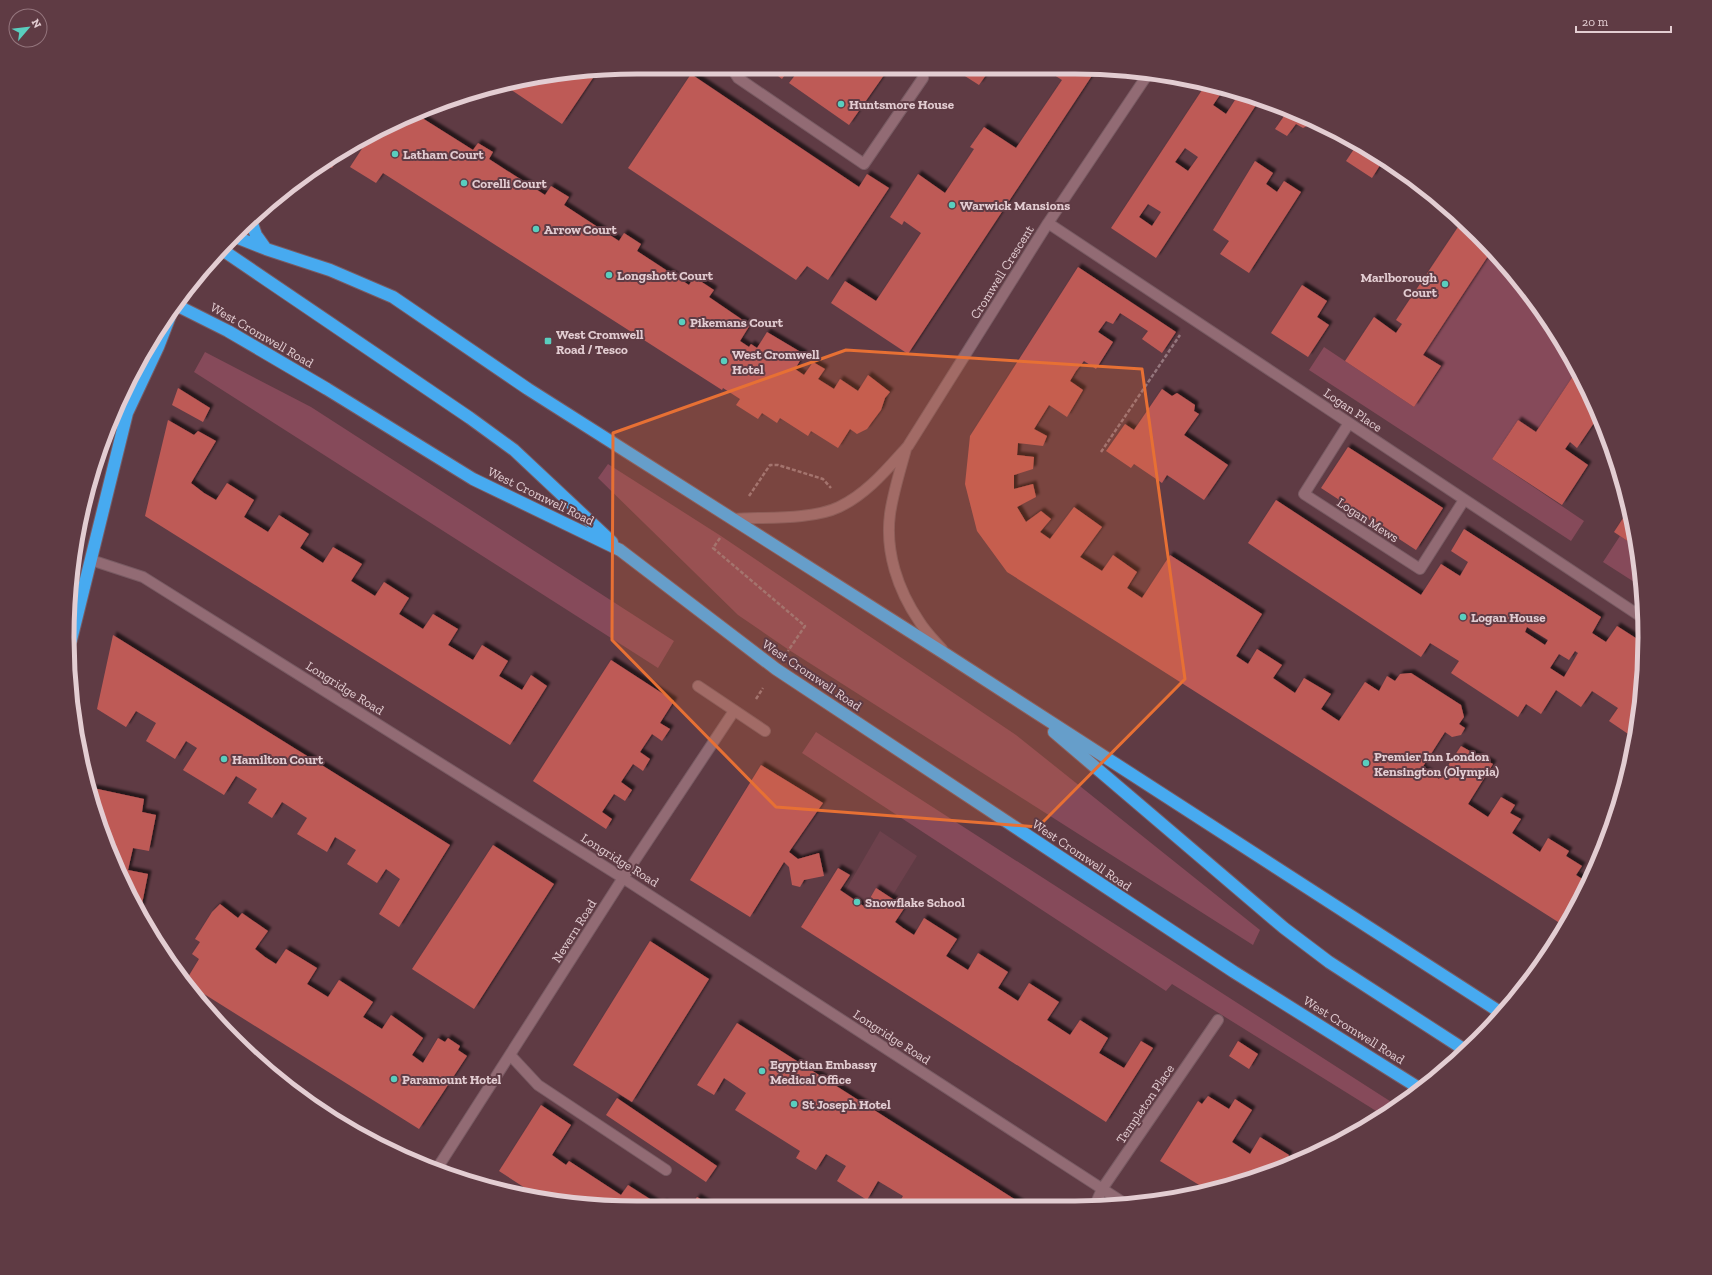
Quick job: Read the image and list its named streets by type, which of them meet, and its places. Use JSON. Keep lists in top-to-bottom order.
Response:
{
  "streets": {
    "highway": ["West Cromwell Road"],
    "street": [
      "Cromwell Crescent",
      "Logan Place",
      "Logan Mews",
      "Longridge Road",
      "Nevern Road",
      "Templeton Place"
    ]
  },
  "crossings": [
    ["Cromwell Crescent", "Logan Place"],
    ["Logan Place", "Logan Mews"],
    ["Longridge Road", "Nevern Road"],
    ["Longridge Road", "Templeton Place"]
  ],
  "places": {
    "other": [
      "Huntsmore House",
      "Latham Court",
      "Corelli Court",
      "Warwick Mansions",
      "Arrow Court",
      "Longshott Court",
      "Marlborough Court",
      "Pikemans Court",
      "West Cromwell Hotel",
      "Logan House",
      "Hamilton Court",
      "Premier Inn London Kensington (Olympia)",
      "Snowflake School",
      "Egyptian Embassy Medical Office",
      "Paramount Hotel",
      "St Joseph Hotel"
    ],
    "transit": ["West Cromwell Road / Tesco"]
  },
  "scale_bar": "20 m",
  "north": "top right"
}
